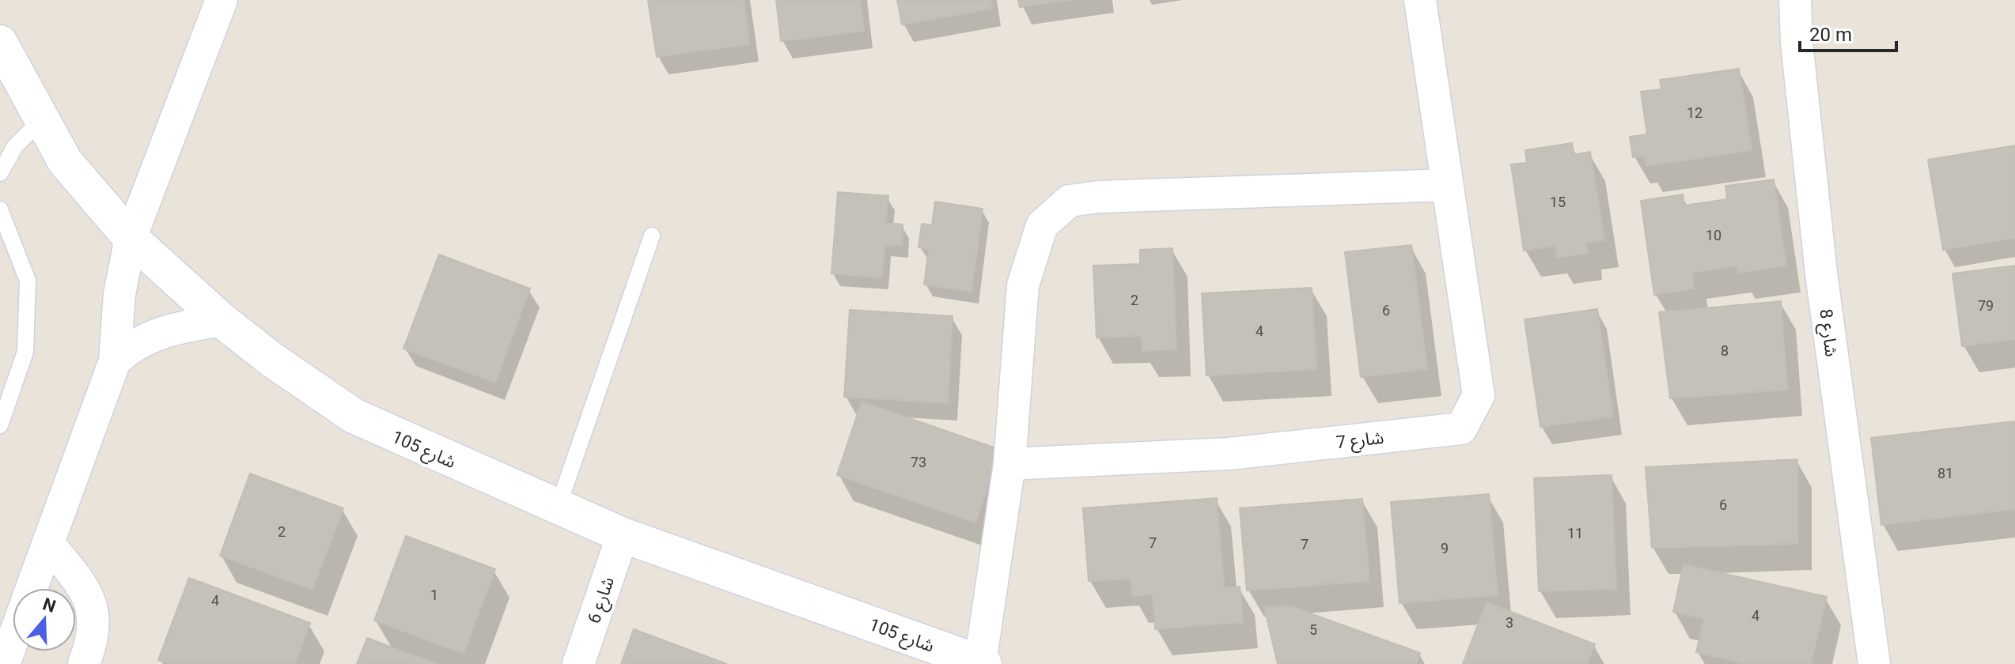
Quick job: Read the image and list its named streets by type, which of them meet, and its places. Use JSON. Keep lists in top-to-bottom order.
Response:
{
  "streets": {
    "street": [
      "شارع 8",
      "شارع 7",
      "شارع 105",
      "شارع 6"
    ]
  },
  "crossings": [
    ["شارع 105", "شارع 6"]
  ],
  "house_numbers": [
    "12",
    "15",
    "10",
    "2",
    "79",
    "6",
    "4",
    "8",
    "73",
    "81",
    "6",
    "2",
    "11",
    "7",
    "7",
    "9",
    "1",
    "4",
    "4",
    "3",
    "5"
  ],
  "scale_bar": "20 m",
  "north": "top"
}
